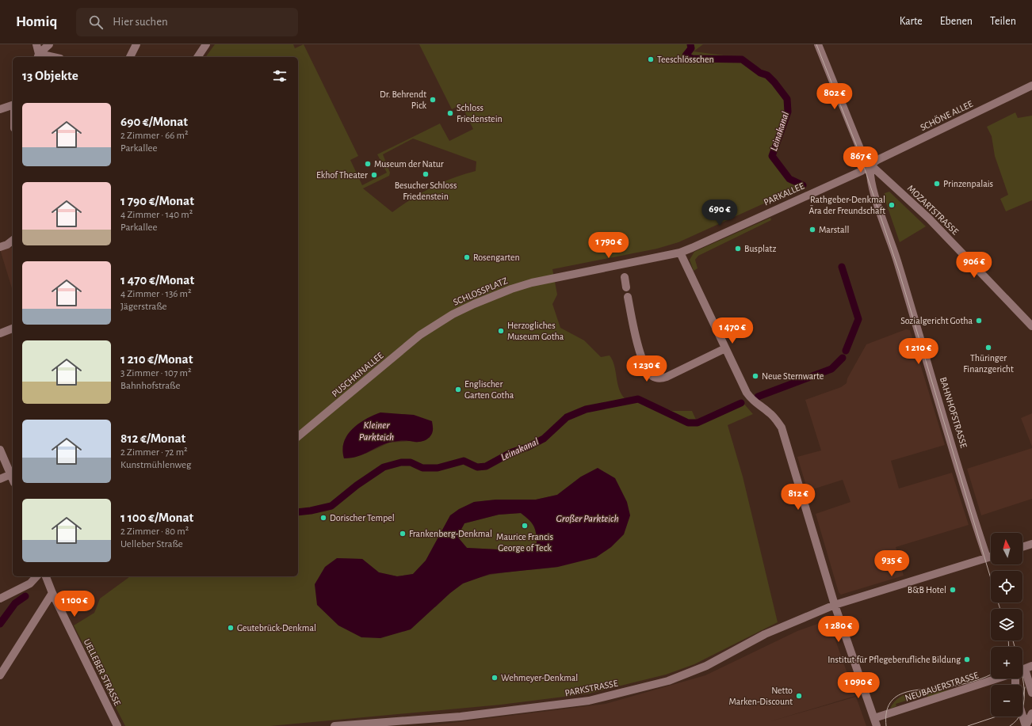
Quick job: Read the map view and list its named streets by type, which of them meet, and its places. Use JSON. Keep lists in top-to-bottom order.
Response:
{
  "streets": {
    "street": [
      "SCHÖNE ALLEE",
      "PARKALLEE",
      "MOZARTSTRASSE",
      "SCHLOSSPLATZ",
      "PUSCHKINALLEE",
      "BAHNHOFSTRASSE",
      "UELLEBER STRASSE",
      "NEUBAUERSTRASSE",
      "PARKSTRASSE"
    ]
  },
  "crossings": [
    ["SCHÖNE ALLEE", "PARKALLEE"],
    ["SCHÖNE ALLEE", "MOZARTSTRASSE"],
    ["SCHÖNE ALLEE", "BAHNHOFSTRASSE"],
    ["PARKALLEE", "MOZARTSTRASSE"],
    ["PARKALLEE", "SCHLOSSPLATZ"],
    ["PARKALLEE", "BAHNHOFSTRASSE"],
    ["MOZARTSTRASSE", "BAHNHOFSTRASSE"],
    ["SCHLOSSPLATZ", "PUSCHKINALLEE"],
    ["BAHNHOFSTRASSE", "PARKSTRASSE"]
  ],
  "water": ["Leinakanal", "Kleiner Parkteich", "Großer Parkteich"],
  "places": [
    "Teeschlösschen",
    "Dr. Behrendt Pick",
    "Schloss Friedenstein",
    "Museum der Natur",
    "Besucher Schloss Friedenstein",
    "Ekhof Theater",
    "Prinzenpalais",
    "Rathgeber-Denkmal Ära der Freundschaft",
    "Marstall",
    "Busplatz",
    "Rosengarten",
    "Sozialgericht Gotha",
    "Herzogliches Museum Gotha",
    "Thüringer Finanzgericht",
    "Neue Sternwarte",
    "Englischer Garten Gotha",
    "Dorischer Tempel",
    "Maurice Francis George of Teck",
    "Frankenberg-Denkmal",
    "B&B Hotel",
    "Geutebrück-Denkmal",
    "Institut für Pflegeberufliche Bildung",
    "Wehmeyer-Denkmal",
    "Netto Marken-Discount"
  ],
  "north": "top",
  "page": {
    "header": "Homiq",
    "search": "Hier suchen",
    "nav": ["Karte", "Ebenen", "Teilen"],
    "heading": "13 Objekte",
    "price": [
      "802 €",
      "867 €",
      "690 €",
      "1 790 €",
      "906 €",
      "1 470 €",
      "1 210 €",
      "1 230 €",
      "812 €",
      "935 €",
      "1 100 €",
      "1 280 €",
      "1 090 €"
    ],
    "list": [
      {
        "name": "690 €/Monat",
        "note": "2 Zimmer · 66 m² · Parkallee"
      },
      {
        "name": "1 790 €/Monat",
        "note": "4 Zimmer · 140 m² · Parkallee"
      },
      {
        "name": "1 470 €/Monat",
        "note": "4 Zimmer · 136 m² · Jägerstraße"
      },
      {
        "name": "1 210 €/Monat",
        "note": "3 Zimmer · 107 m² · Bahnhofstraße"
      },
      {
        "name": "812 €/Monat",
        "note": "2 Zimmer · 72 m² · Kunstmühlenweg"
      },
      {
        "name": "1 100 €/Monat",
        "note": "2 Zimmer · 80 m² · Uelleber Straße"
      }
    ],
    "map_buttons": ["+", "−"]
  }
}
